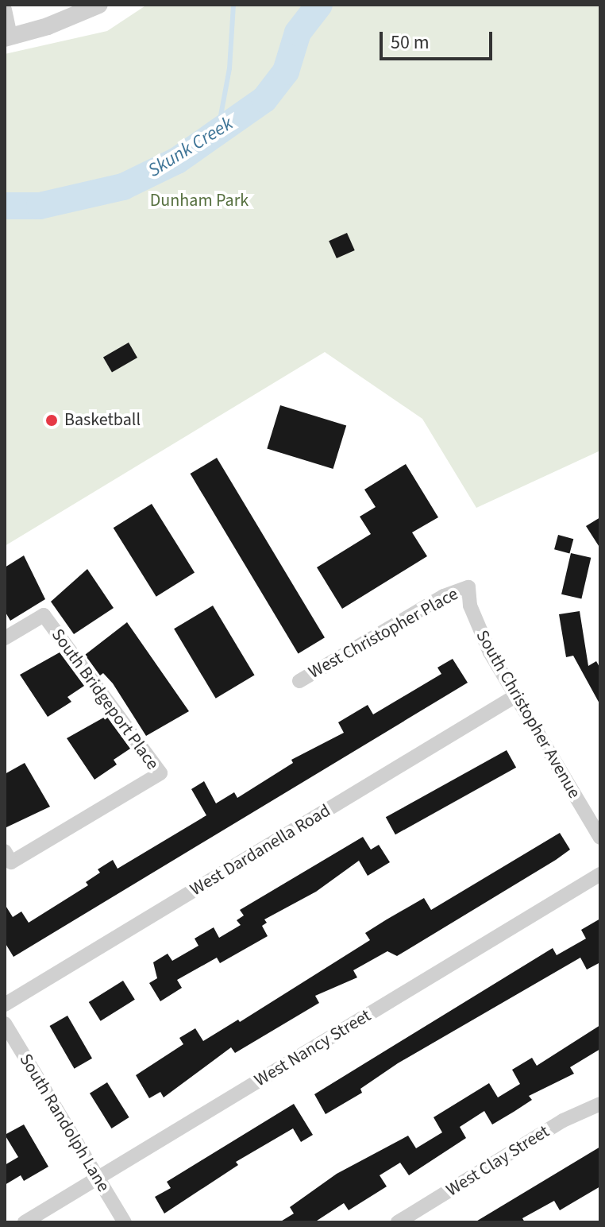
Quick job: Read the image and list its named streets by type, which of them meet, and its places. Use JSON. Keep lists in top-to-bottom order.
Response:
{
  "streets": {
    "street": [
      "West Christopher Place",
      "South Bridgeport Place",
      "South Christopher Avenue",
      "West Dardanella Road",
      "West Nancy Street",
      "South Randolph Lane",
      "West Clay Street"
    ]
  },
  "crossings": [
    ["West Christopher Place", "South Christopher Avenue"],
    ["South Christopher Avenue", "West Dardanella Road"],
    ["West Nancy Street", "South Randolph Lane"]
  ],
  "water": ["Skunk Creek"],
  "parks": ["Dunham Park"],
  "places": ["Basketball"],
  "scale_bar": "50 m"
}
